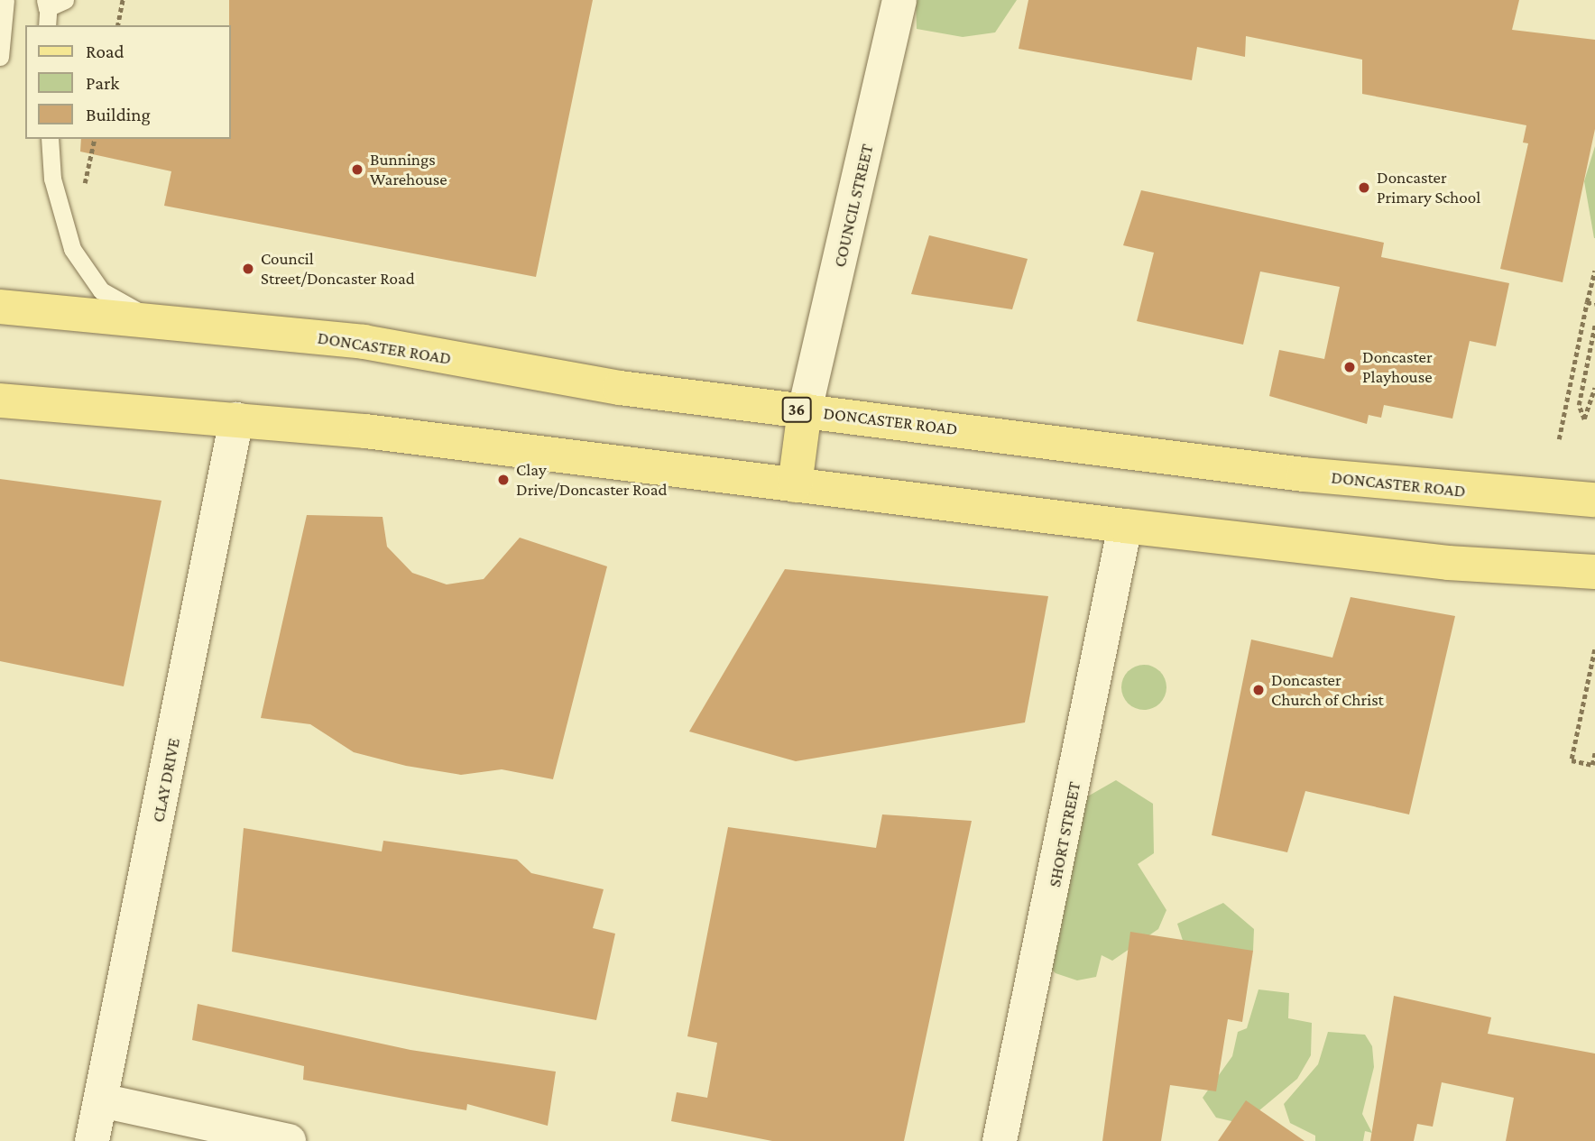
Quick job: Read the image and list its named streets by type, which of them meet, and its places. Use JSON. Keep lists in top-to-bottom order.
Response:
{
  "streets": {
    "main road": ["DONCASTER ROAD", "36"],
    "street": ["COUNCIL STREET", "CLAY DRIVE", "SHORT STREET"]
  },
  "crossings": [
    ["COUNCIL STREET", "DONCASTER ROAD"]
  ],
  "places": [
    "Bunnings Warehouse",
    "Doncaster Primary School",
    "Council Street/Doncaster Road",
    "Doncaster Playhouse",
    "Clay Drive/Doncaster Road",
    "Doncaster Church of Christ"
  ],
  "legend": ["Road", "Park", "Building"]
}
